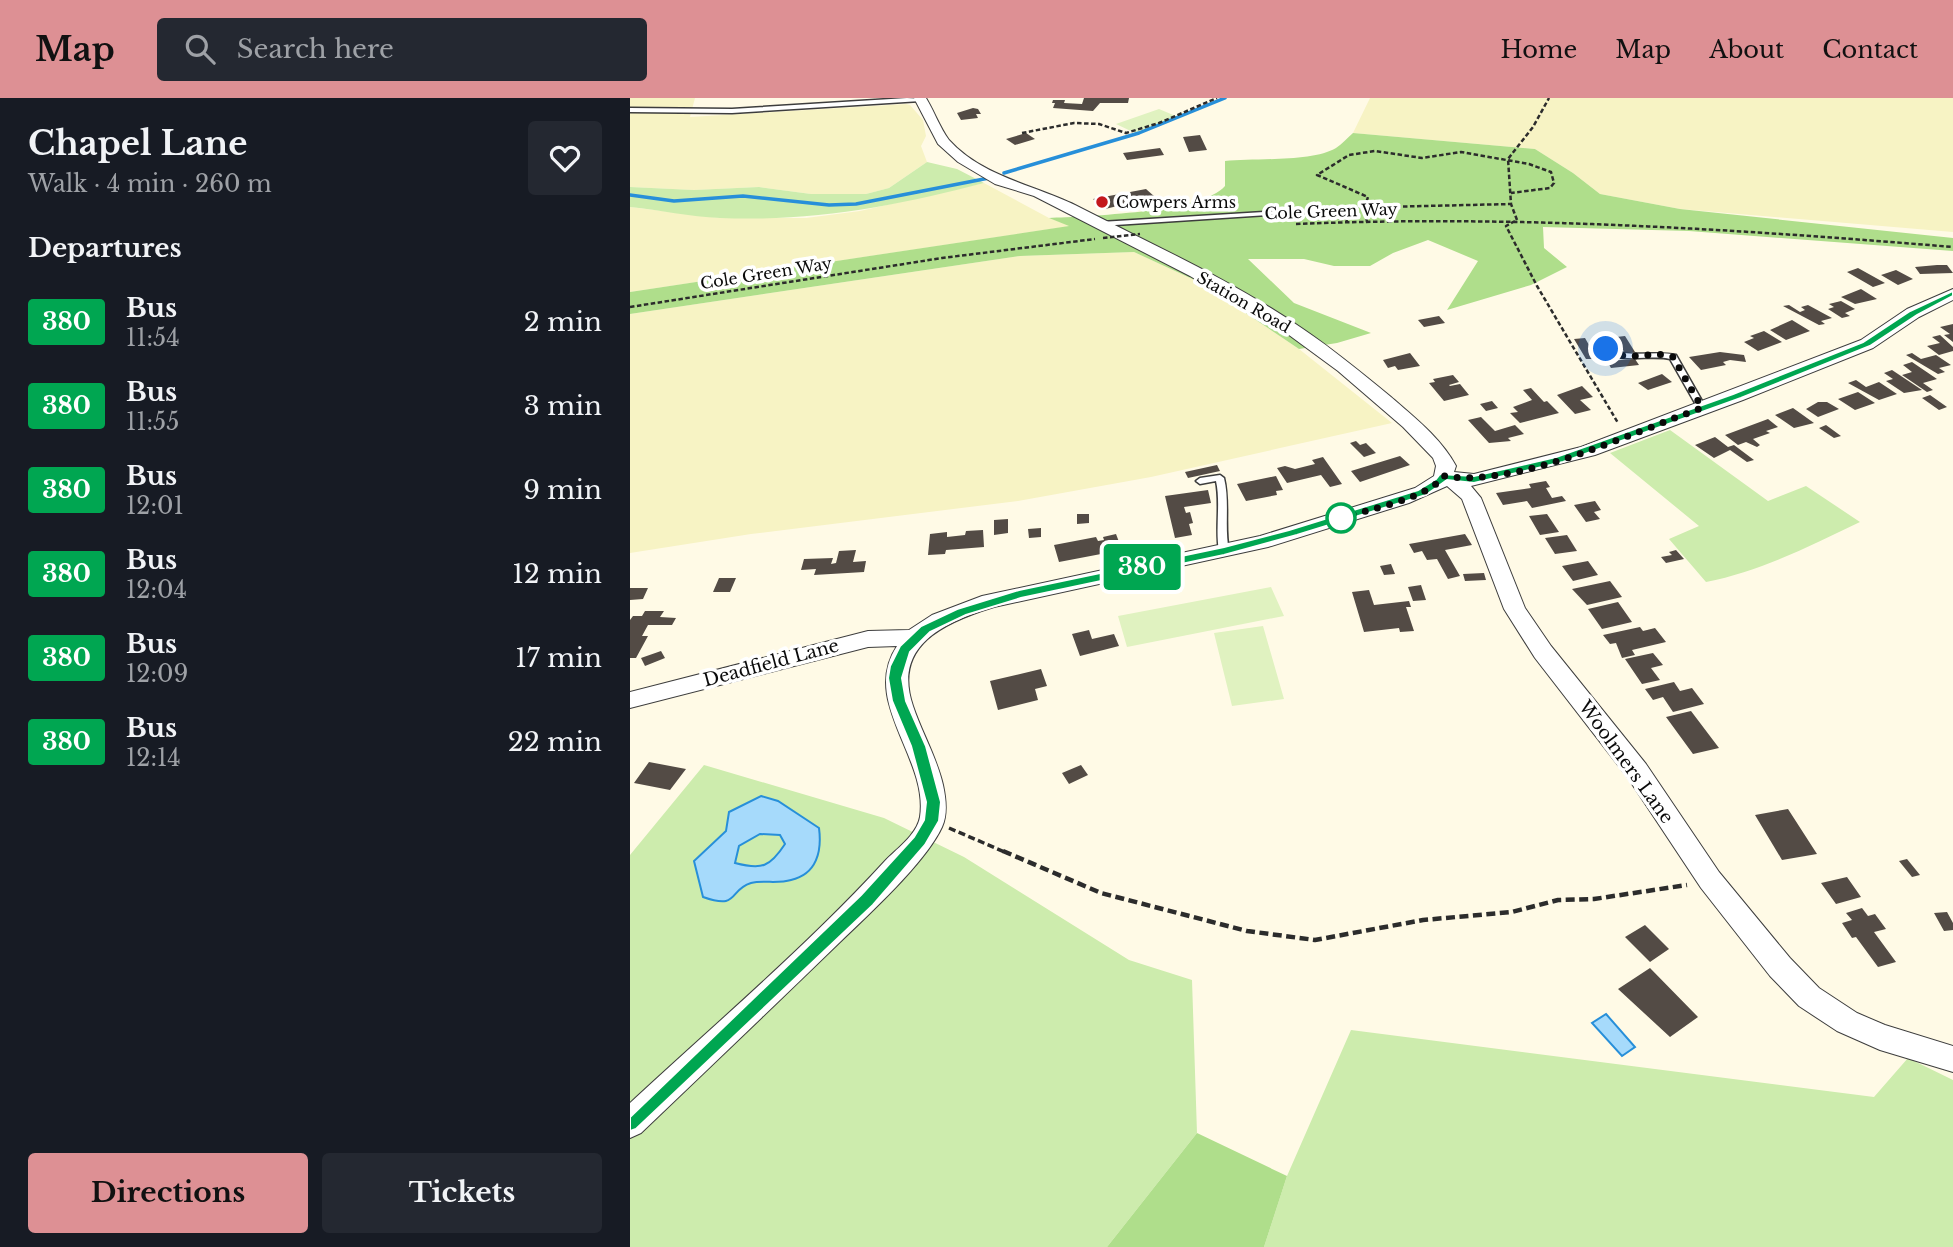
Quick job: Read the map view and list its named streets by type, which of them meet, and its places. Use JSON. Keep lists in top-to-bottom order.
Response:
{
  "streets": {
    "street": ["Station Road", "Deadfield Lane", "Woolmers Lane"],
    "path": ["Cole Green Way"]
  },
  "crossings": [
    ["Cole Green Way", "Station Road"],
    ["Station Road", "Woolmers Lane"]
  ],
  "places": ["Cowpers Arms"],
  "lines": ["bus line 380"],
  "page": {
    "header": "Map",
    "search": "Search here",
    "nav": [
      "Home",
      "Map",
      "About",
      "Contact"
    ],
    "heading": [
      ["Chapel Lane", "Walk · 4 min · 260 m"],
      "Departures"
    ],
    "on_map": "380",
    "list": [
      {
        "mark": "380",
        "name": "Bus",
        "note": "11:54",
        "value": "2 min"
      },
      {
        "mark": "380",
        "name": "Bus",
        "note": "11:55",
        "value": "3 min"
      },
      {
        "mark": "380",
        "name": "Bus",
        "note": "12:01",
        "value": "9 min"
      },
      {
        "mark": "380",
        "name": "Bus",
        "note": "12:04",
        "value": "12 min"
      },
      {
        "mark": "380",
        "name": "Bus",
        "note": "12:09",
        "value": "17 min"
      },
      {
        "mark": "380",
        "name": "Bus",
        "note": "12:14",
        "value": "22 min"
      }
    ],
    "buttons": ["Directions", "Tickets"]
  }
}
